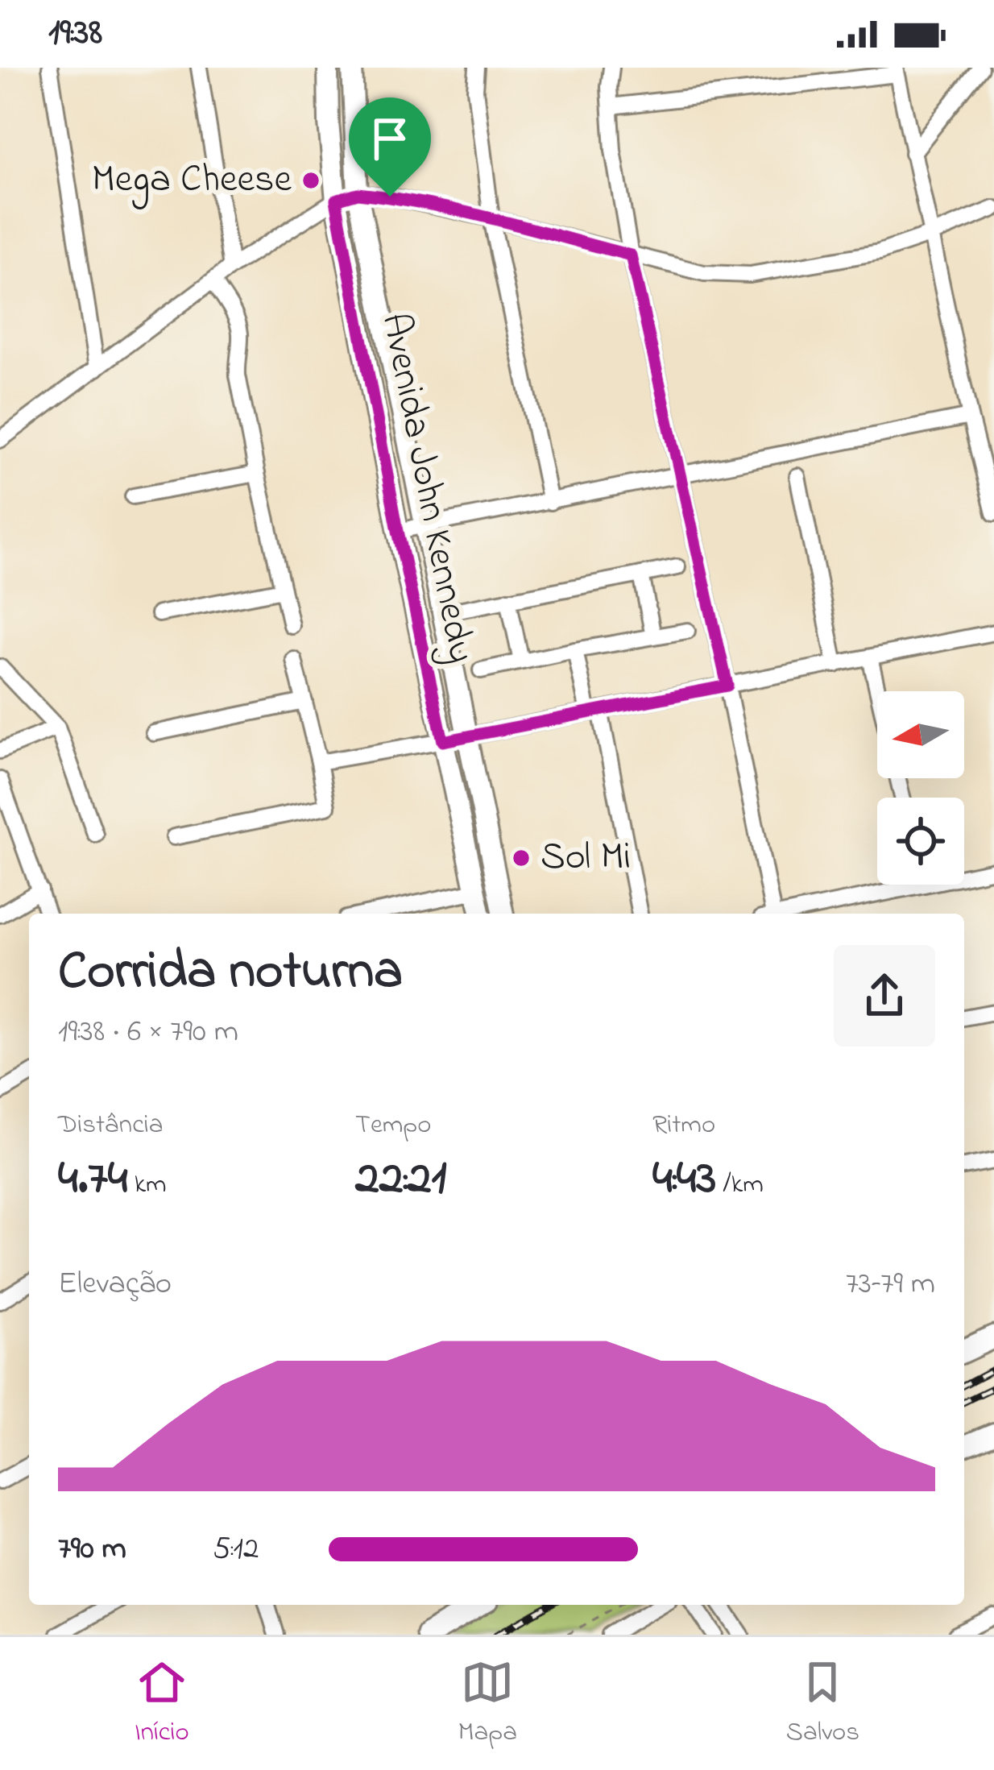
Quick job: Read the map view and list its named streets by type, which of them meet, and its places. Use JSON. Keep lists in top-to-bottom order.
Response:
{
  "streets": {
    "main road": ["Avenida John Kennedy"]
  },
  "places": ["Mega Cheese", "Sol Mi"],
  "north": "left",
  "page": {
    "status": "19:38",
    "heading": ["Corrida noturna", "19:38 · 6 × 790 m"],
    "stats": [
      ["Distância", "4.74 km"],
      ["Tempo", "22:21"],
      ["Ritmo", "4:43 /km"]
    ],
    "chart": ["Elevação", "73–79 m"],
    "list": [
      {
        "name": "790 m",
        "note": "5:12"
      }
    ],
    "tabs": ["Início", "Mapa", "Salvos"]
  }
}
